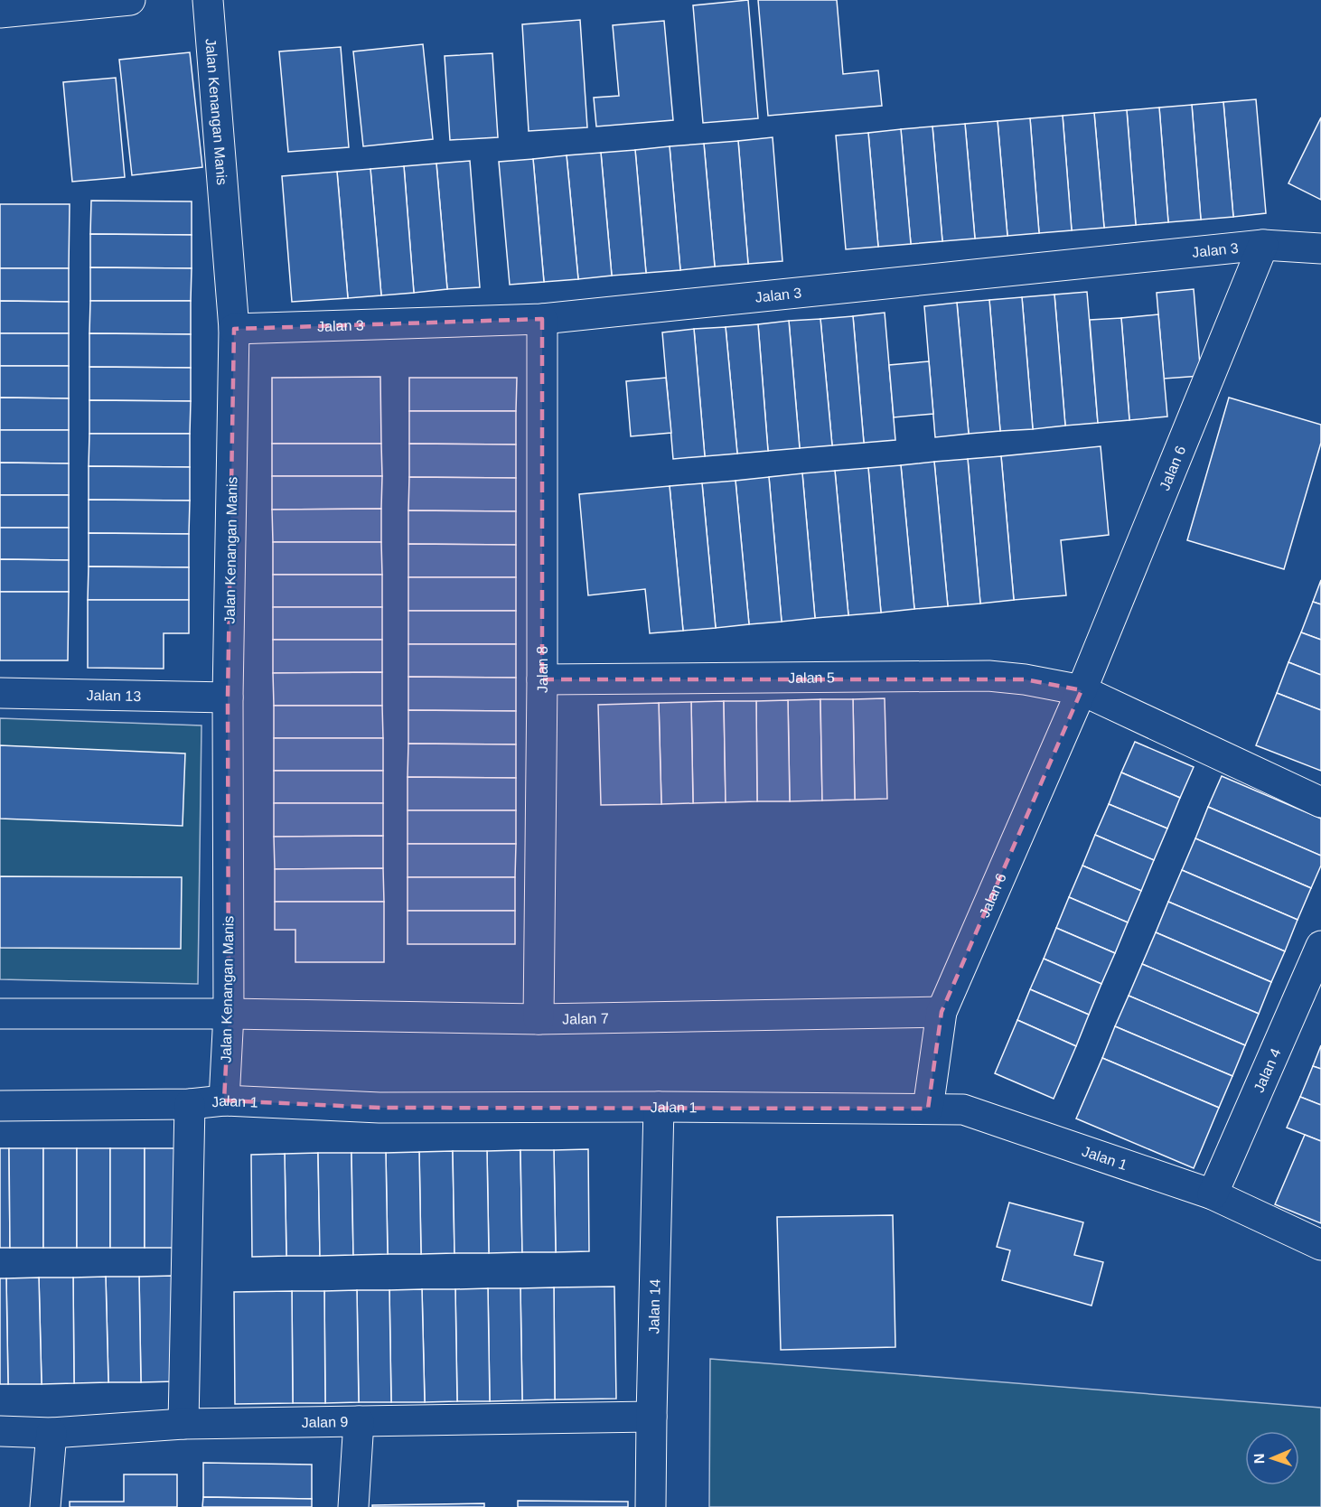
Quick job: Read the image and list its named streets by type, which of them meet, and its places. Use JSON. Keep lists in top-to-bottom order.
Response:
{
  "streets": {
    "street": [
      "Jalan Kenangan Manis",
      "Jalan 3",
      "Jalan 6",
      "Jalan 8",
      "Jalan 5",
      "Jalan 13",
      "Jalan 7",
      "Jalan 4",
      "Jalan 1",
      "Jalan 14",
      "Jalan 9"
    ]
  },
  "crossings": [
    ["Jalan Kenangan Manis", "Jalan 3"],
    ["Jalan Kenangan Manis", "Jalan 13"],
    ["Jalan Kenangan Manis", "Jalan 7"],
    ["Jalan Kenangan Manis", "Jalan 1"],
    ["Jalan 3", "Jalan 6"],
    ["Jalan 3", "Jalan 8"],
    ["Jalan 6", "Jalan 5"],
    ["Jalan 6", "Jalan 7"],
    ["Jalan 6", "Jalan 1"],
    ["Jalan 8", "Jalan 5"],
    ["Jalan 8", "Jalan 7"],
    ["Jalan 4", "Jalan 1"],
    ["Jalan 1", "Jalan 14"],
    ["Jalan 14", "Jalan 9"]
  ],
  "north": "left"
}
